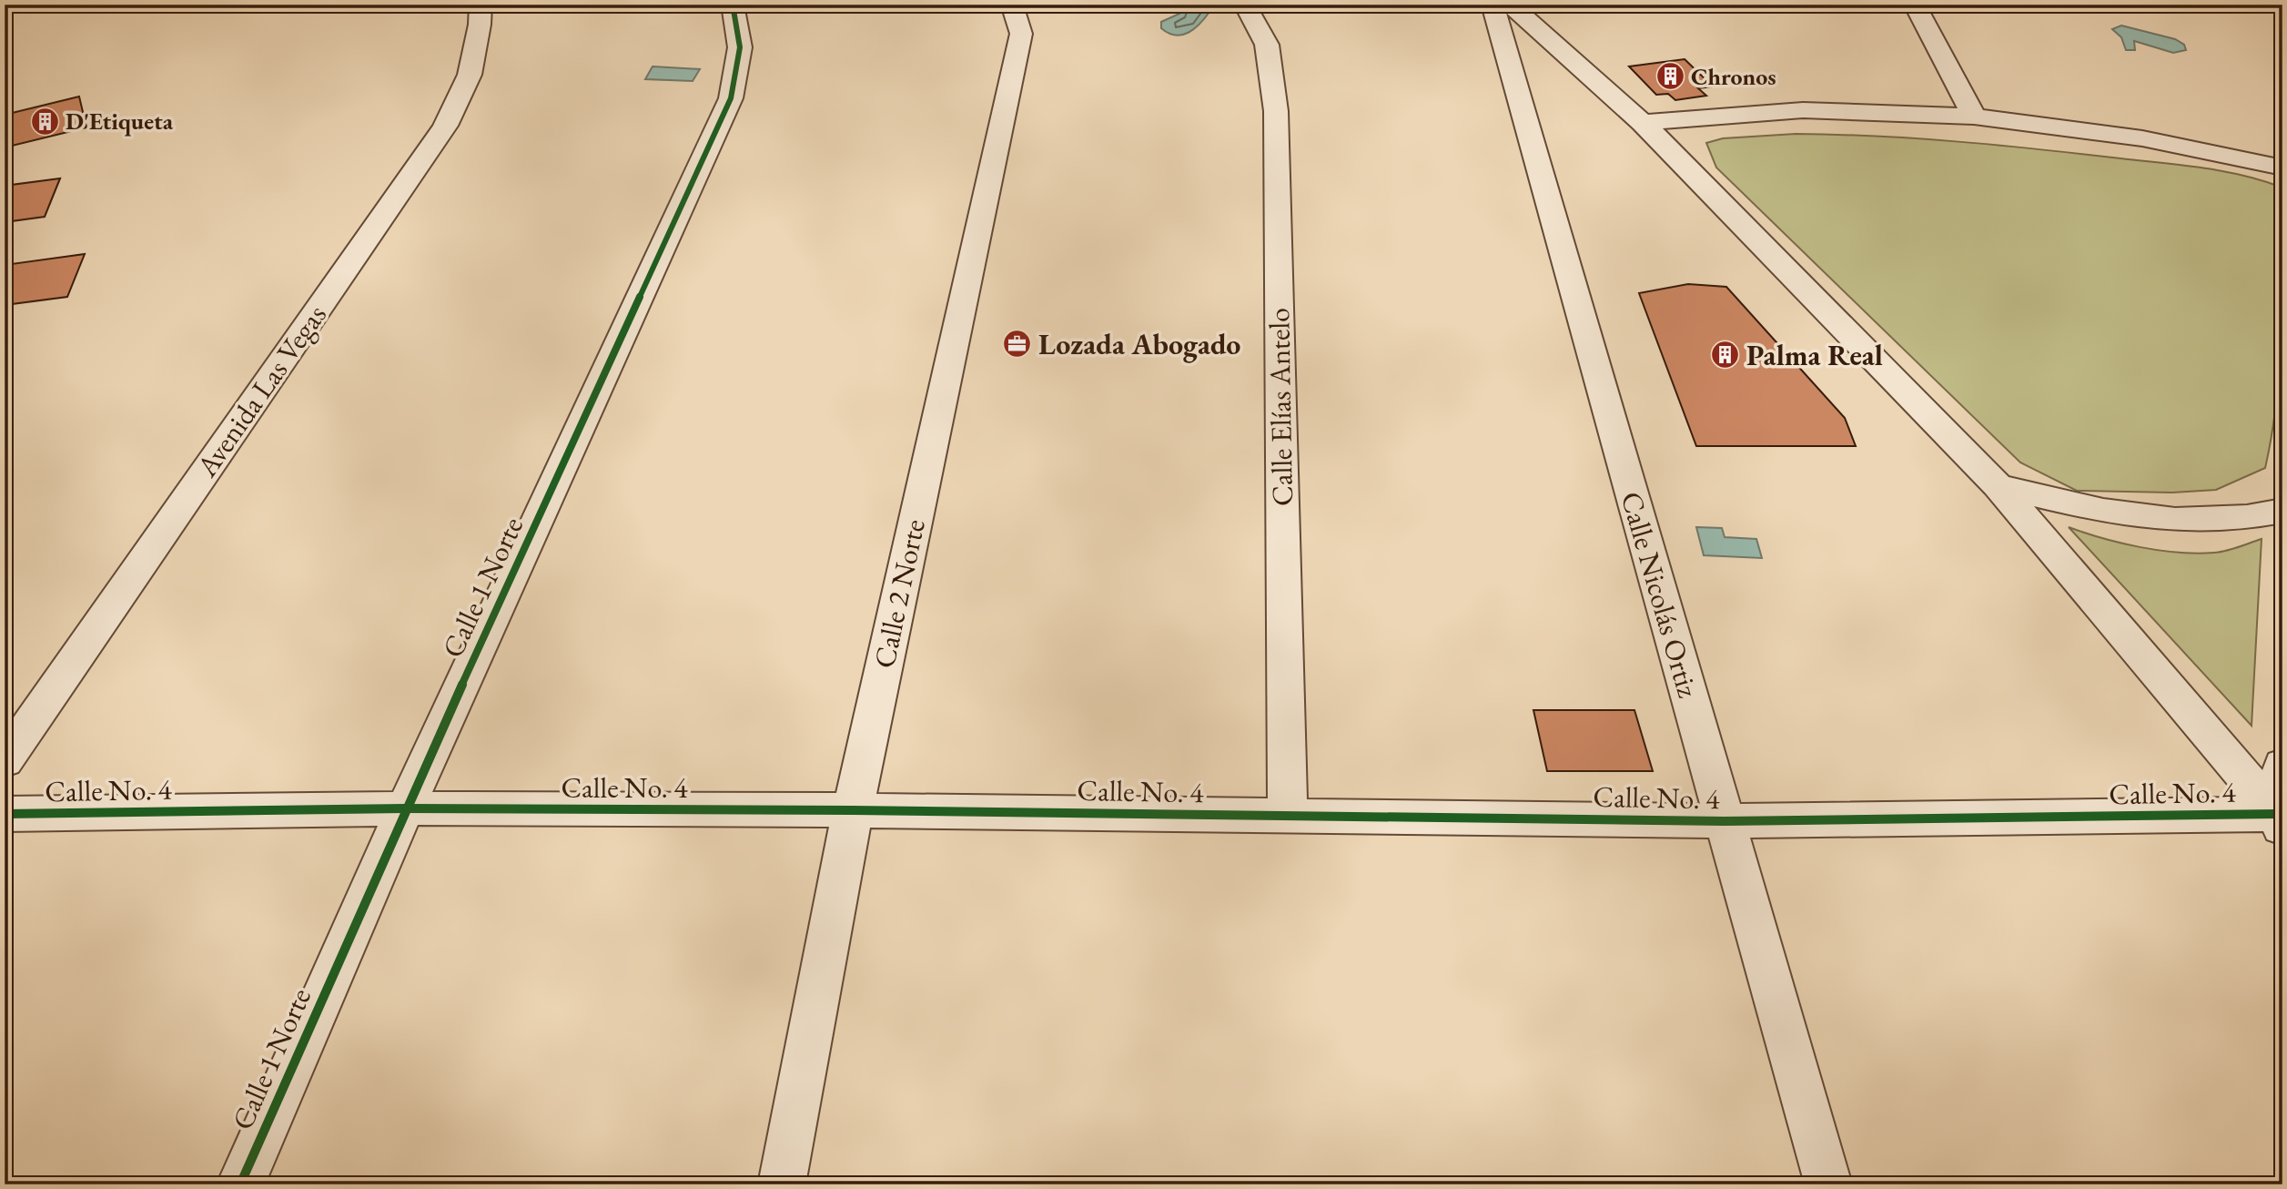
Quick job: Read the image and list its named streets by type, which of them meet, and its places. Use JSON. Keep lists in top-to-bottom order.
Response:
{
  "streets": {
    "street": [
      "Avenida Las Vegas",
      "Calle Elías Antelo",
      "Calle 1 Norte",
      "Calle 2 Norte",
      "Calle Nicolás Ortiz",
      "Calle No. 4"
    ]
  },
  "crossings": [
    ["Calle Elías Antelo", "Calle No. 4"],
    ["Calle 1 Norte", "Calle No. 4"],
    ["Calle 2 Norte", "Calle No. 4"],
    ["Calle Nicolás Ortiz", "Calle No. 4"]
  ],
  "places": {
    "building": ["Chronos", "D'Etiqueta", "Palma Real"],
    "office": ["Lozada Abogado"]
  }
}
